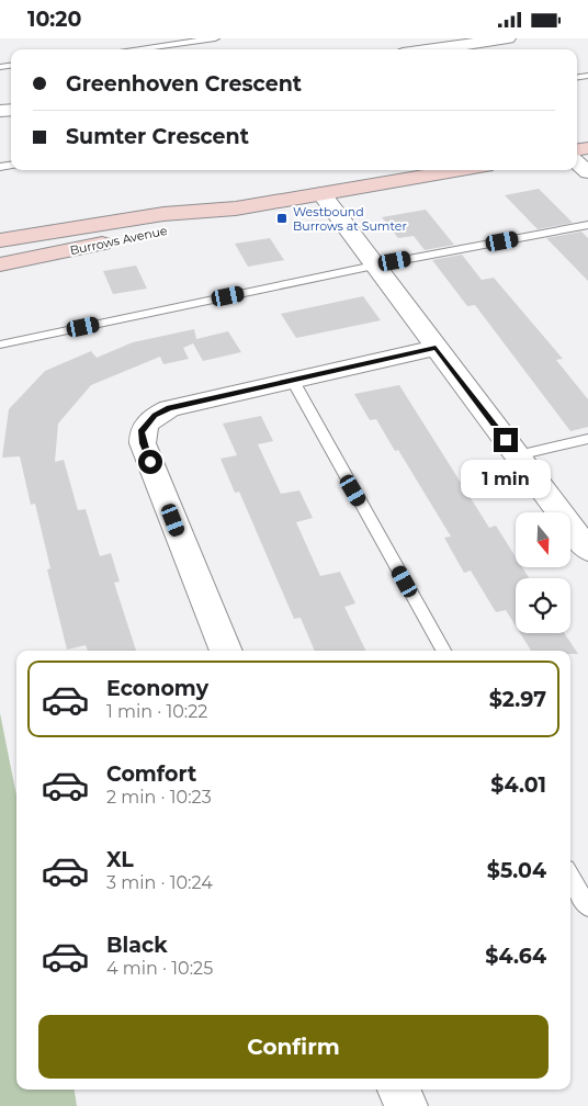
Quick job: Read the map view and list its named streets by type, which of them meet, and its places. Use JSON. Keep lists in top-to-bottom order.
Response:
{
  "streets": {
    "street": ["Burrows Avenue"]
  },
  "places": {
    "transit": ["Westbound Burrows at Sumter"]
  },
  "north": "bottom",
  "page": {
    "status": "10:20",
    "banner": ["Greenhoven Crescent", "Sumter Crescent"],
    "bubble": "1 min",
    "list": [
      {
        "name": "Economy",
        "note": "1 min · 10:22",
        "value": "$2.97"
      },
      {
        "name": "Comfort",
        "note": "2 min · 10:23",
        "value": "$4.01"
      },
      {
        "name": "XL",
        "note": "3 min · 10:24",
        "value": "$5.04"
      },
      {
        "name": "Black",
        "note": "4 min · 10:25",
        "value": "$4.64"
      }
    ],
    "buttons": "Confirm"
  }
}
